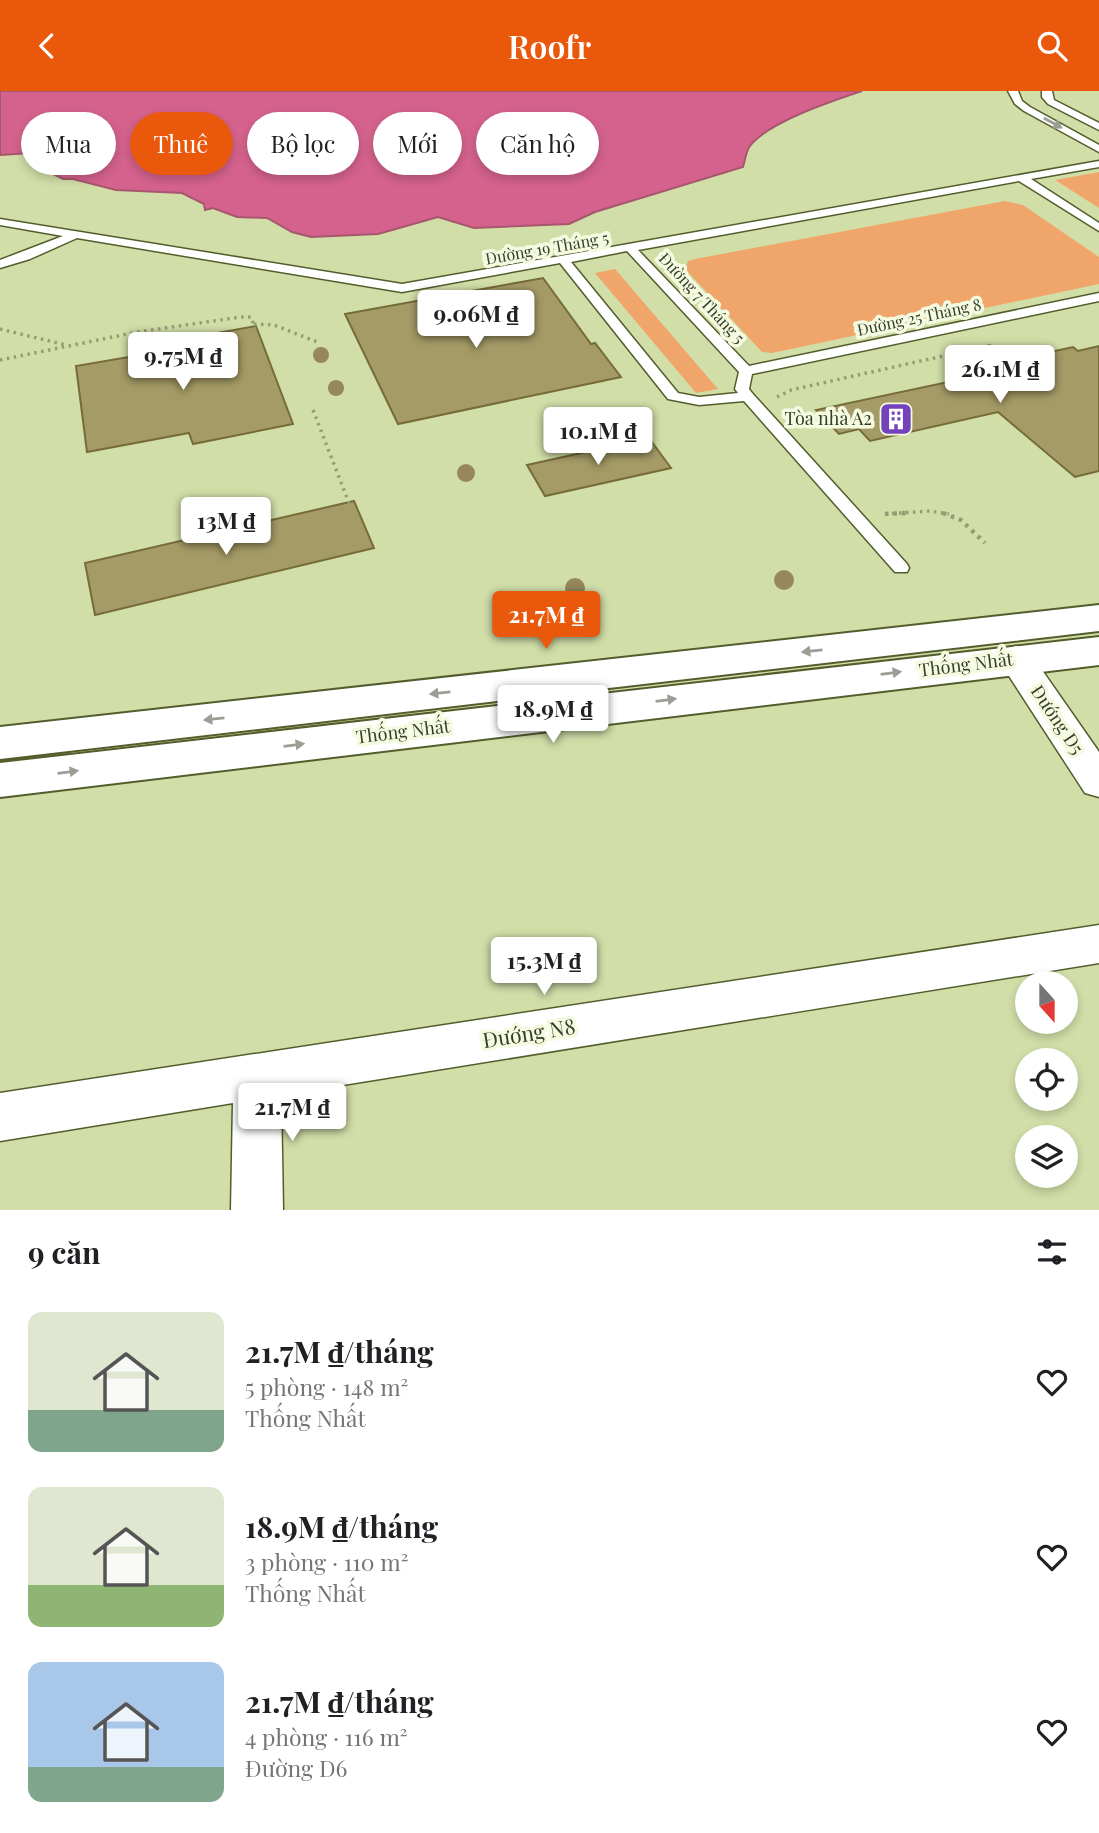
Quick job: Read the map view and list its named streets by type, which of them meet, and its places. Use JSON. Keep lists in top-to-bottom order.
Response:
{
  "streets": {
    "main road": ["Thống Nhất"],
    "street": ["Đướng D5", "Đướng N8"],
    "lane": ["Đường 19 Tháng 5", "Đường 7 Tháng 5", "Đường 25 Tháng 8"]
  },
  "crossings": [
    ["Đường 19 Tháng 5", "Đường 7 Tháng 5"],
    ["Đường 7 Tháng 5", "Đường 25 Tháng 8"],
    ["Thống Nhất", "Đướng D5"]
  ],
  "places": {
    "building": ["Tòa nhà A2"]
  },
  "north": "bottom",
  "page": {
    "header": "Roofr",
    "chip": [
      "Mua",
      "Thuê",
      "Bộ lọc",
      "Mới",
      "Căn hộ"
    ],
    "price": [
      "9.06M ₫",
      "9.75M ₫",
      "26.1M ₫",
      "10.1M ₫",
      "13M ₫",
      "21.7M ₫",
      "18.9M ₫",
      "15.3M ₫",
      "21.7M ₫"
    ],
    "heading": "9 căn",
    "list": [
      {
        "name": "21.7M ₫/tháng",
        "note": "5 phòng · 148 m² · Thống Nhất"
      },
      {
        "name": "18.9M ₫/tháng",
        "note": "3 phòng · 110 m² · Thống Nhất"
      },
      {
        "name": "21.7M ₫/tháng",
        "note": "4 phòng · 116 m² · Đường D6"
      }
    ]
  }
}
